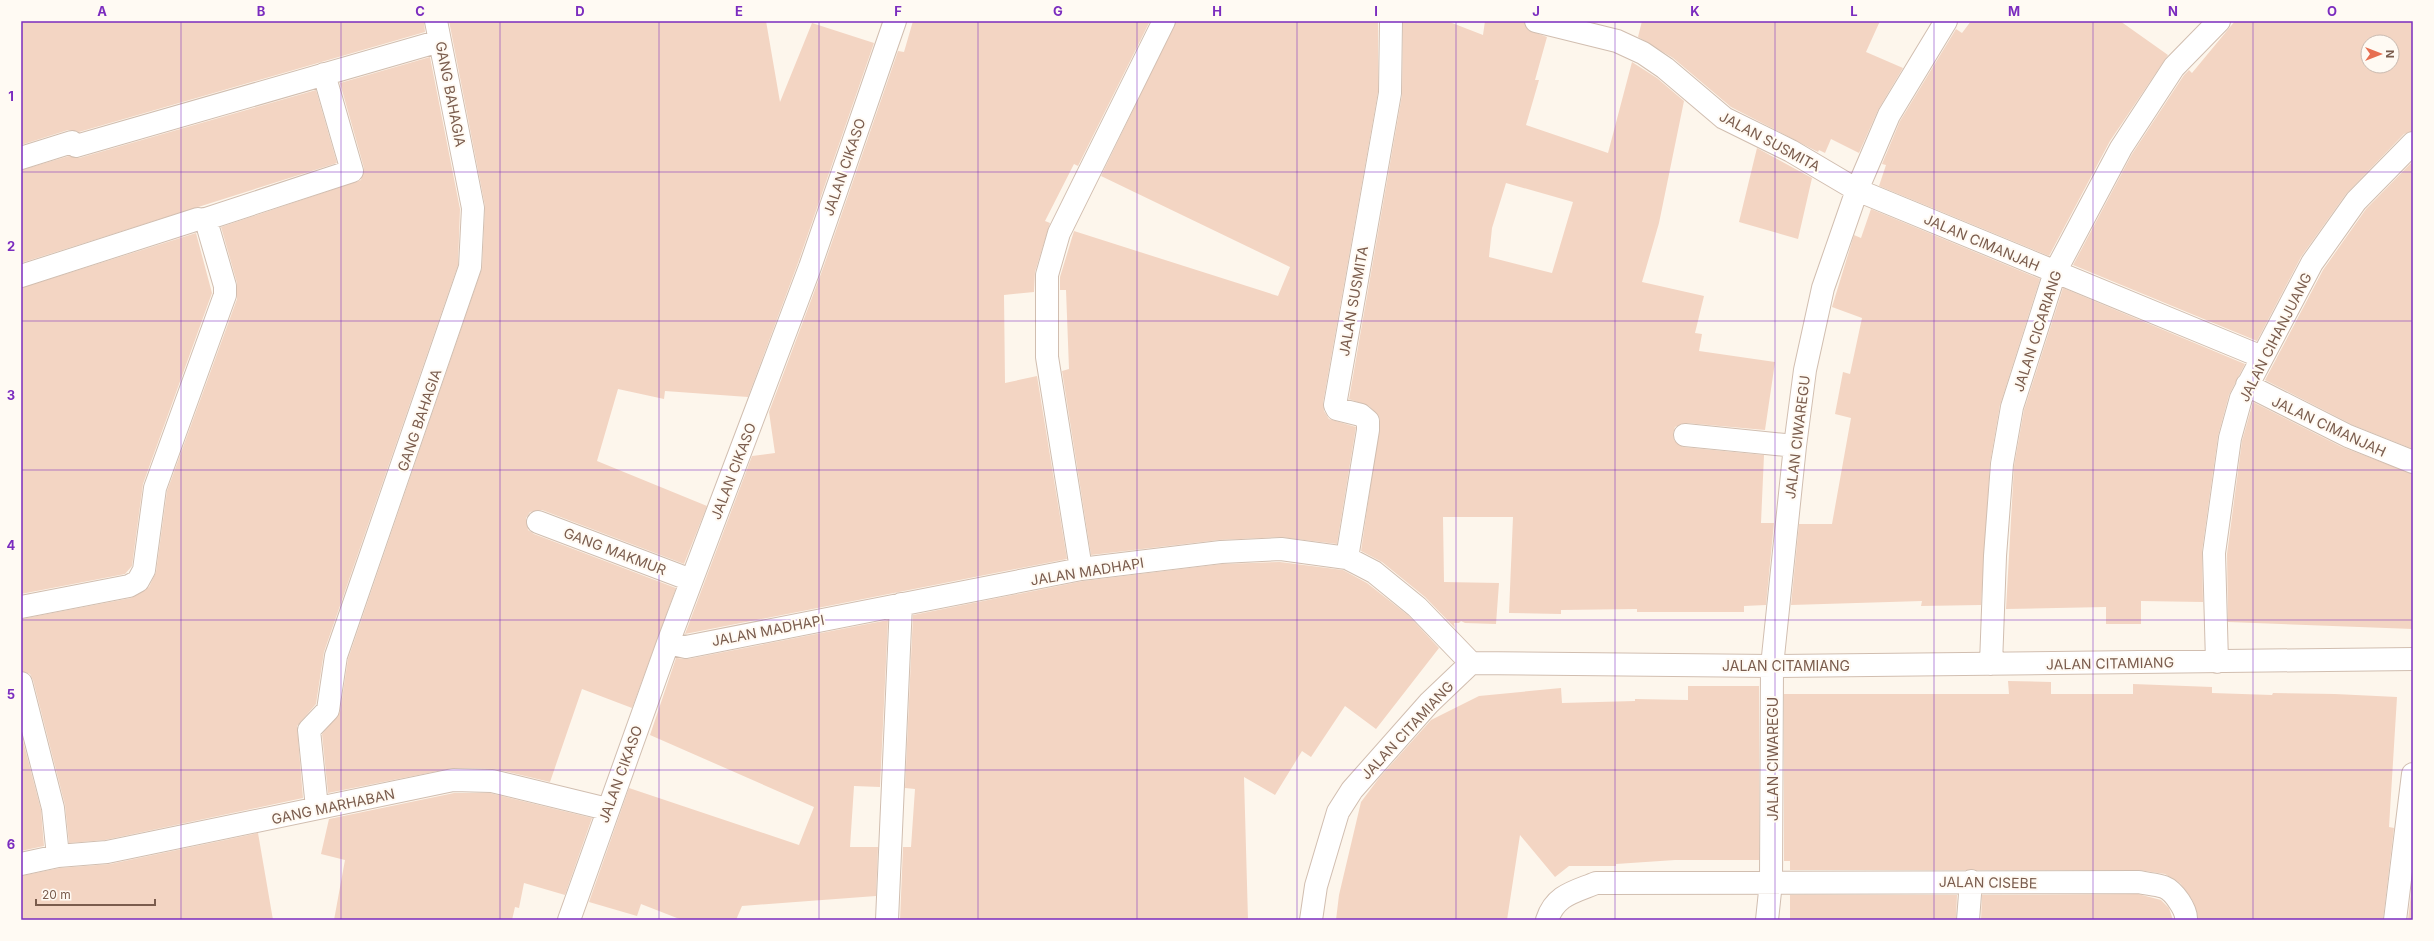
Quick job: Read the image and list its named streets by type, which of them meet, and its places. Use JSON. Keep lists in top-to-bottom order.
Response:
{
  "streets": {
    "street": [
      "GANG BAHAGIA",
      "JALAN SUSMITA",
      "JALAN CIKASO",
      "JALAN CIMANJAH",
      "JALAN CICARIANG",
      "JALAN CIHANJUANG",
      "JALAN CIWAREGU",
      "GANG MAKMUR",
      "JALAN MADHAPI",
      "JALAN CITAMIANG",
      "GANG MARHABAN",
      "JALAN CISEBE"
    ]
  },
  "crossings": [
    ["GANG BAHAGIA", "GANG MARHABAN"],
    ["JALAN SUSMITA", "JALAN CIMANJAH"],
    ["JALAN SUSMITA", "JALAN CIWAREGU"],
    ["JALAN SUSMITA", "JALAN MADHAPI"],
    ["JALAN CIKASO", "GANG MAKMUR"],
    ["JALAN CIKASO", "JALAN MADHAPI"],
    ["JALAN CIKASO", "GANG MARHABAN"],
    ["JALAN CIMANJAH", "JALAN CICARIANG"],
    ["JALAN CIMANJAH", "JALAN CIHANJUANG"],
    ["JALAN CIMANJAH", "JALAN CIWAREGU"],
    ["JALAN CICARIANG", "JALAN CITAMIANG"],
    ["JALAN CIHANJUANG", "JALAN CITAMIANG"],
    ["JALAN CIWAREGU", "JALAN CITAMIANG"],
    ["JALAN CIWAREGU", "JALAN CISEBE"],
    ["JALAN MADHAPI", "JALAN CITAMIANG"]
  ],
  "scale_bar": "20 m",
  "north": "right",
  "grid": {
    "columns": [
      "A",
      "B",
      "C",
      "D",
      "E",
      "F",
      "G",
      "H",
      "I",
      "J",
      "K",
      "L",
      "M",
      "N",
      "O"
    ],
    "rows": [
      "1",
      "2",
      "3",
      "4",
      "5",
      "6"
    ]
  }
}
